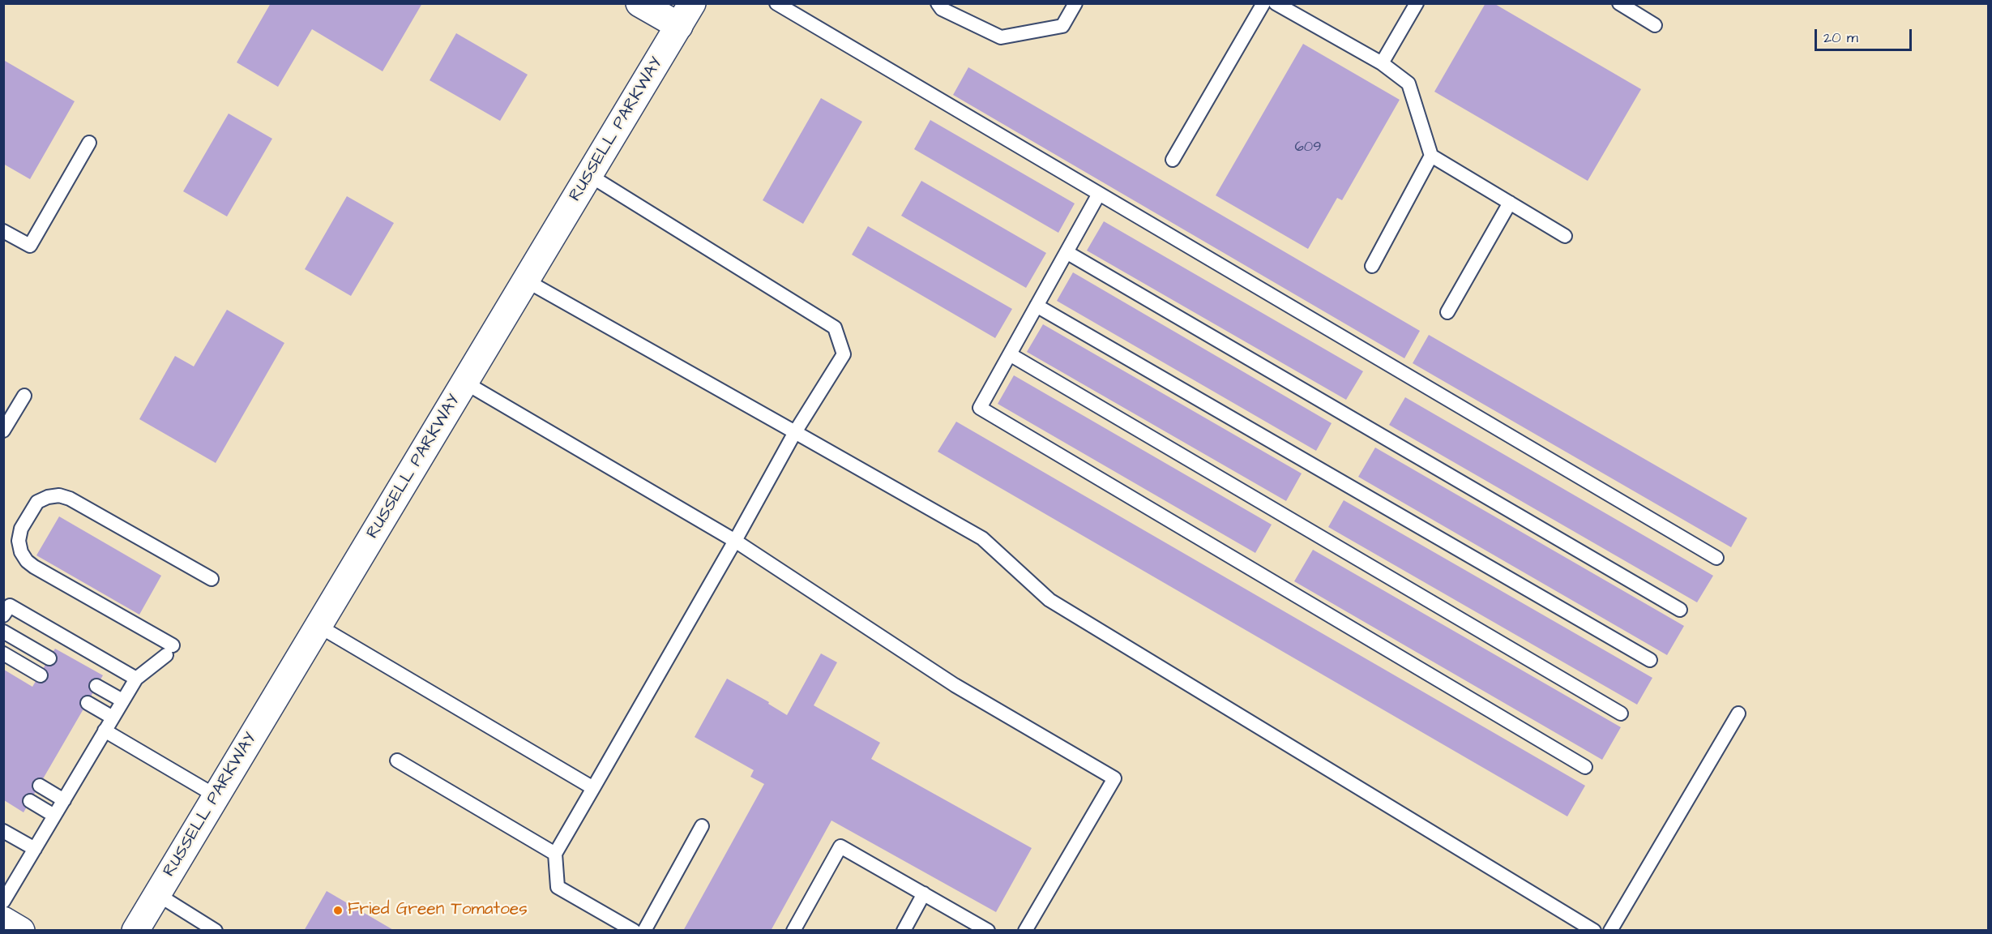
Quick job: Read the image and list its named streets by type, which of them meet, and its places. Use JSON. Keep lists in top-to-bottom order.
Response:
{
  "streets": {
    "main road": ["RUSSELL PARKWAY"]
  },
  "places": ["Fried Green Tomatoes"],
  "house_numbers": ["609"],
  "scale_bar": "20 m"
}
